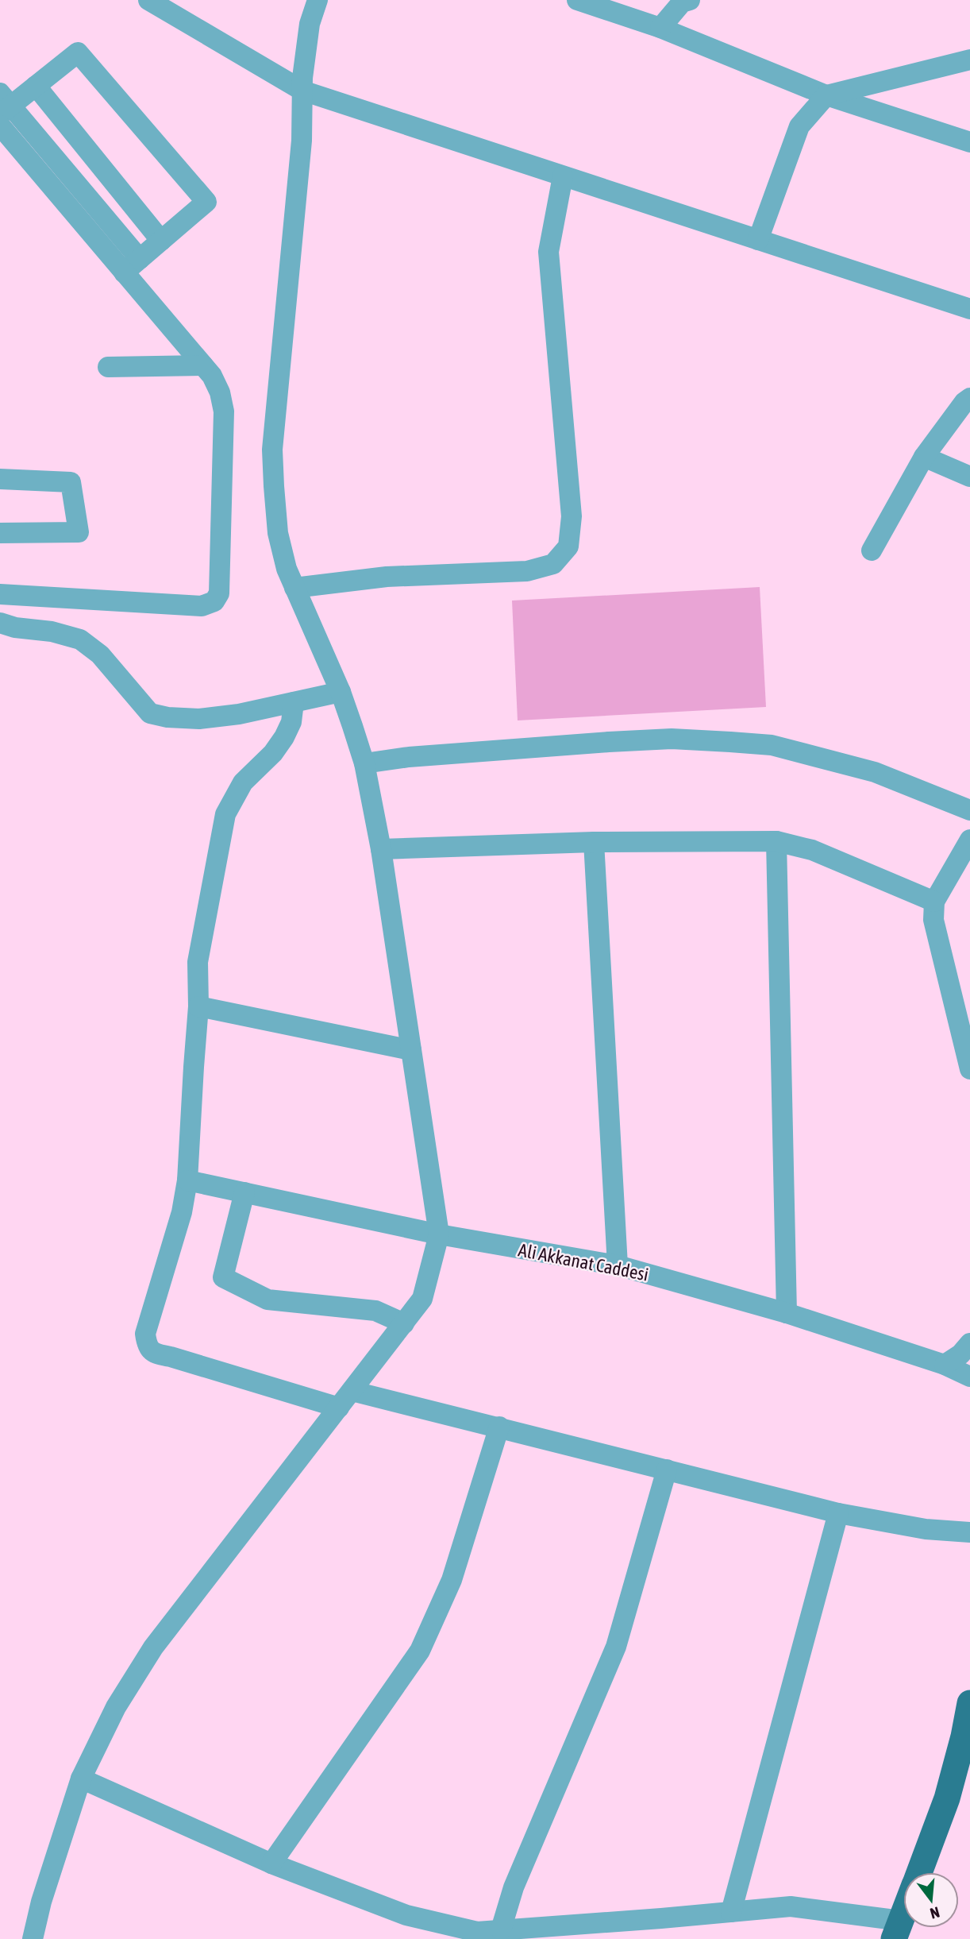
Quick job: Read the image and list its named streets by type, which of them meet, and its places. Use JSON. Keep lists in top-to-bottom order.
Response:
{
  "streets": {
    "street": ["Ali Akkanat Caddesi"]
  },
  "north": "bottom"
}
